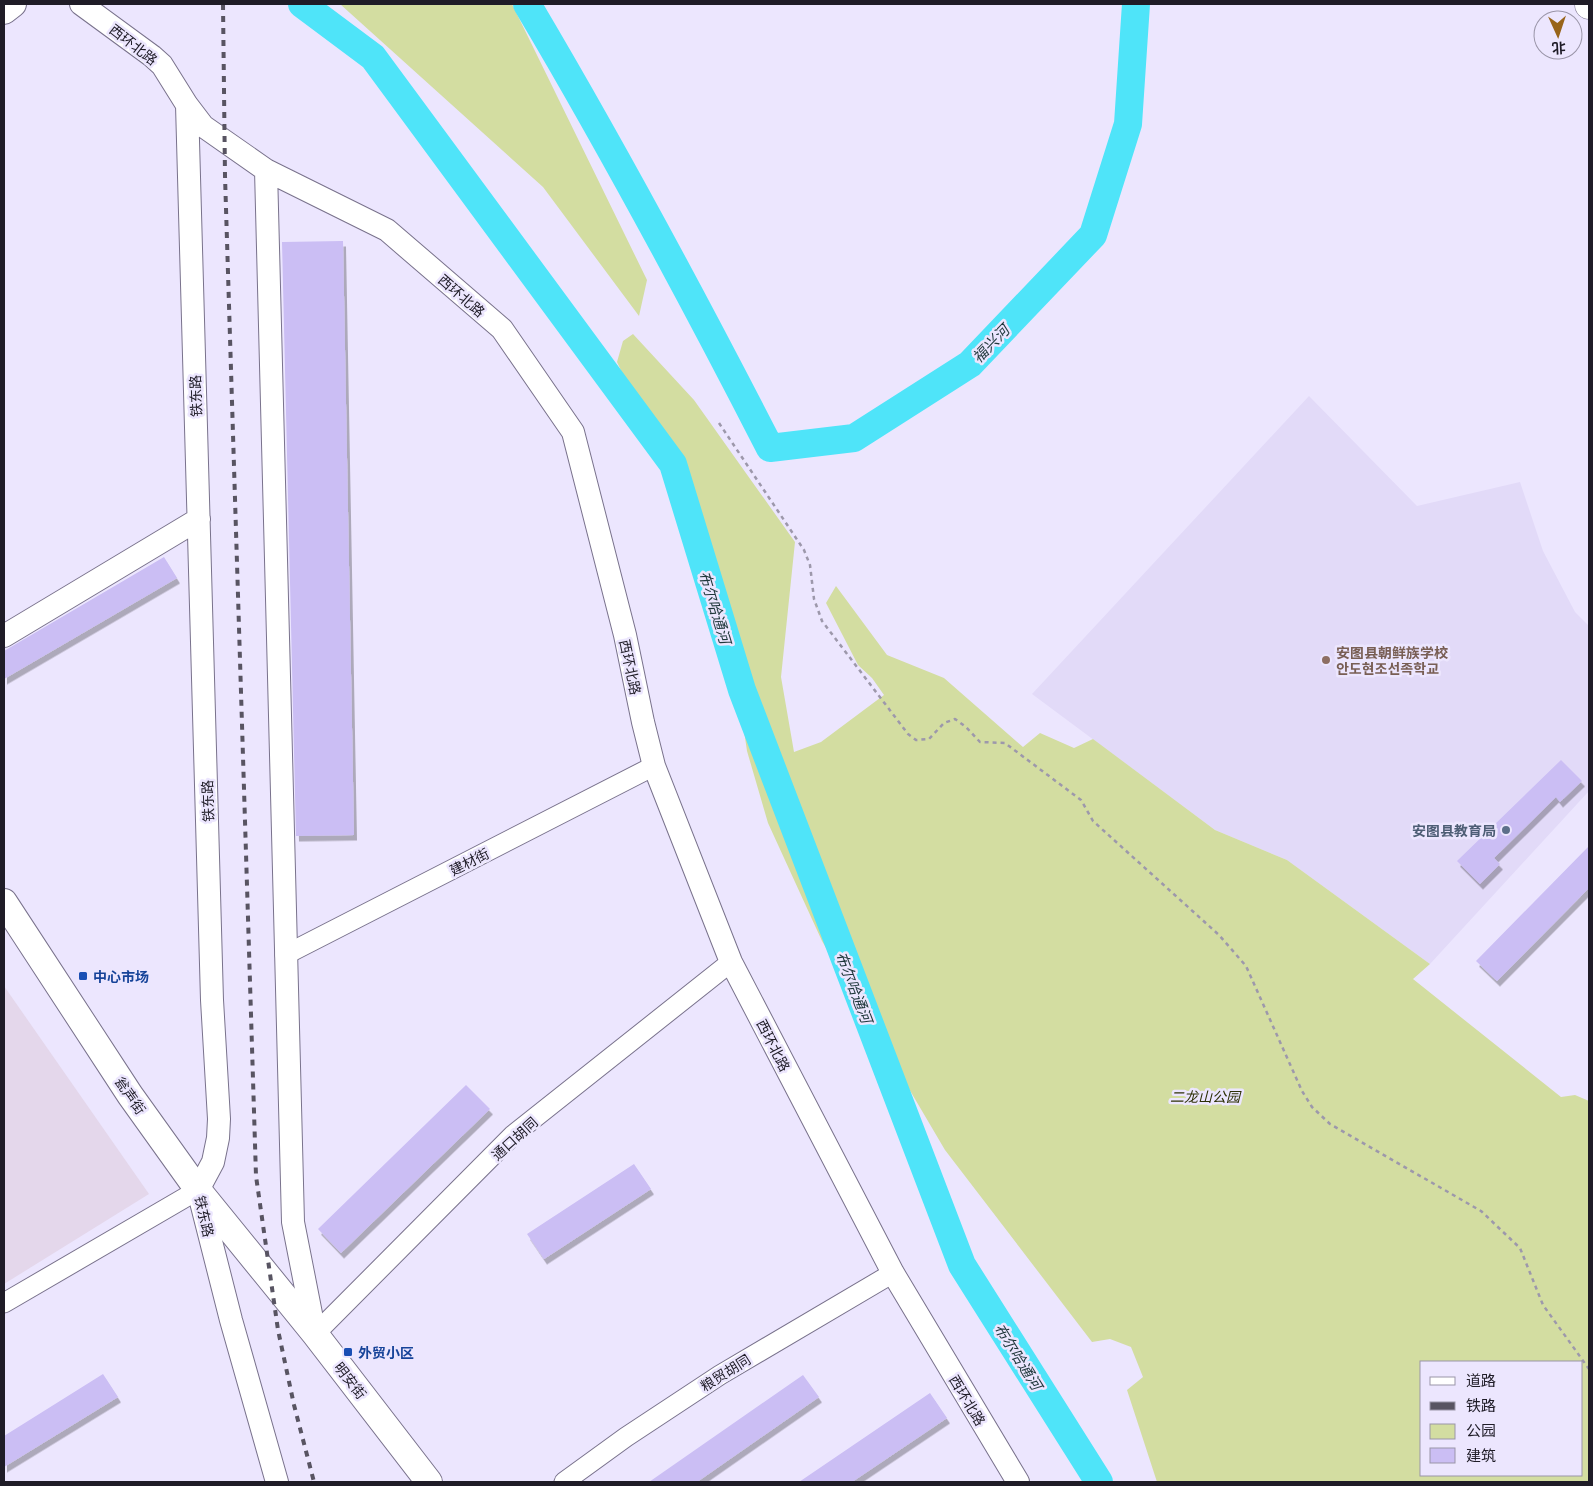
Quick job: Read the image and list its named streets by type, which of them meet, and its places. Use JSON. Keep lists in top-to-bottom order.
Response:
{
  "streets": {
    "main road": ["瓮声街", "明安街"],
    "street": [
      "西环北路",
      "铁东路",
      "建材街",
      "通口胡同",
      "粮贸胡同"
    ]
  },
  "crossings": [
    ["西环北路", "铁东路"],
    ["西环北路", "建材街"],
    ["西环北路", "通口胡同"],
    ["西环北路", "粮贸胡同"],
    ["铁东路", "瓮声街"],
    ["瓮声街", "明安街"],
    ["通口胡同", "明安街"]
  ],
  "water": ["福兴河", "布尔哈通河"],
  "parks": ["二龙山公园"],
  "places": {
    "other": ["安图县朝鲜族学校 안도현조선족학교", "安图县教育局"],
    "transit": ["中心市场", "外贸小区"]
  },
  "legend": [
    "道路",
    "铁路",
    "公园",
    "建筑"
  ],
  "north": "bottom"
}
